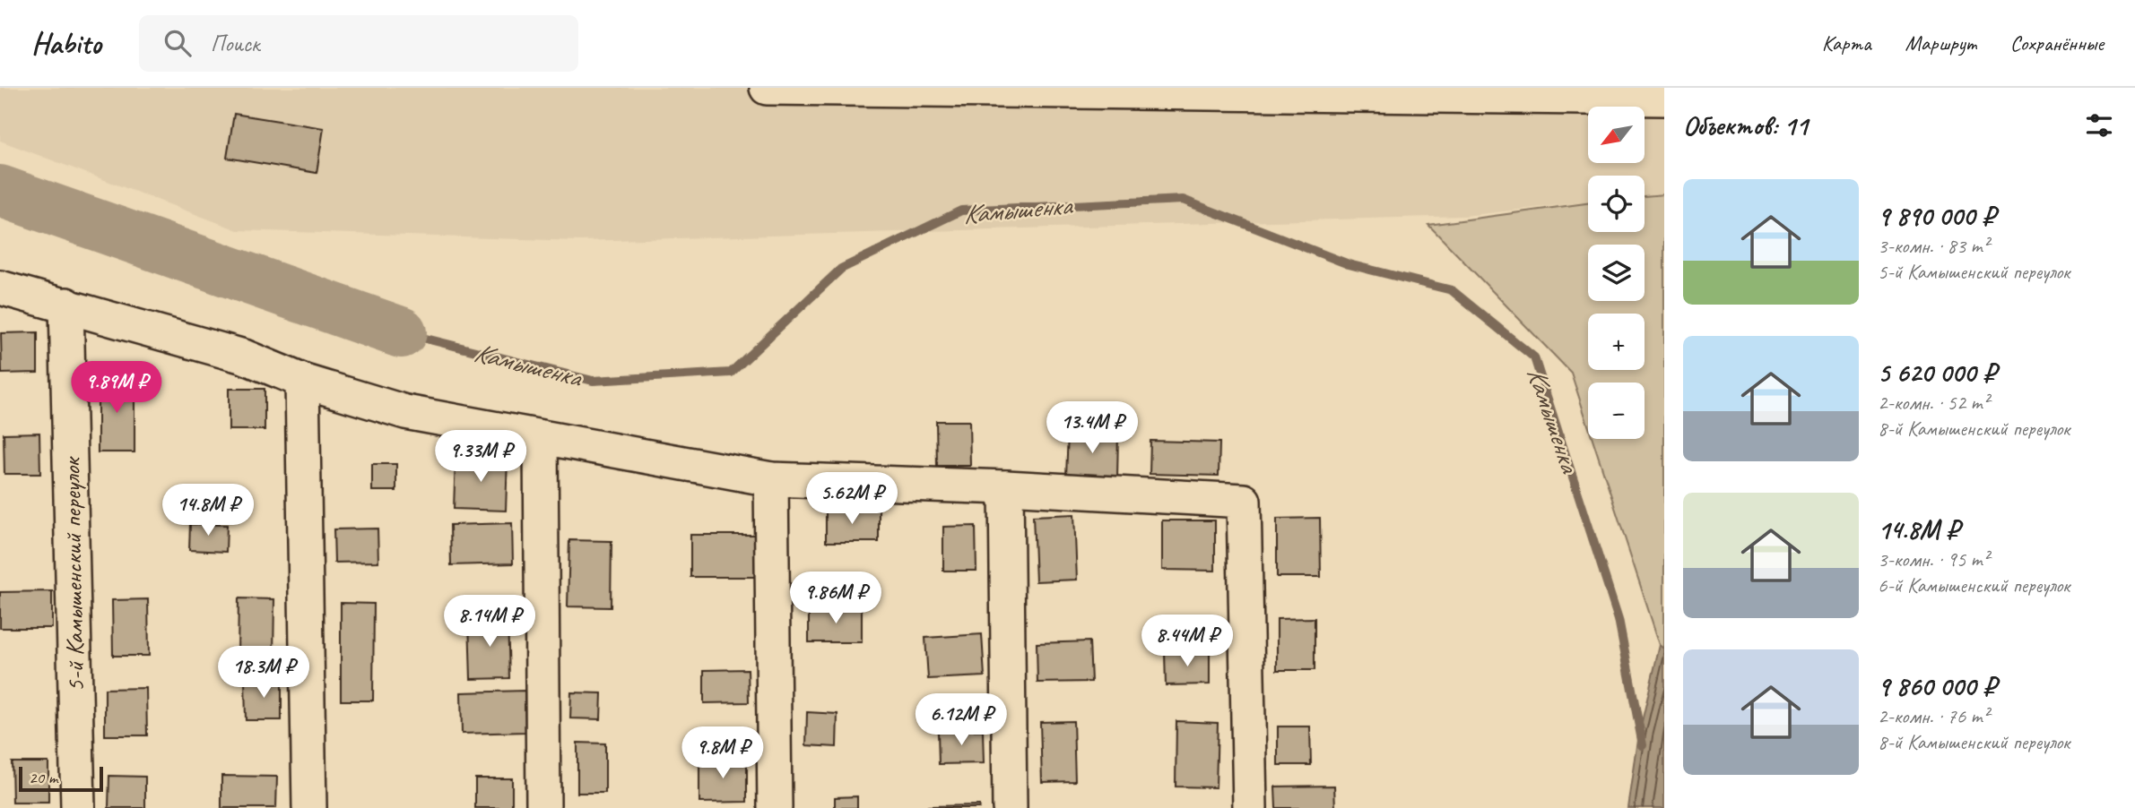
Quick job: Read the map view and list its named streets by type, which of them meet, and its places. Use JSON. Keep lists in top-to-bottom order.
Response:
{
  "streets": {
    "street": ["5-й Камышенский переулок"]
  },
  "water": ["Камышенка"],
  "scale_bar": "20 m",
  "north": "bottom left",
  "page": {
    "header": "Habito",
    "search": "Поиск",
    "nav": ["Карта", "Маршрут", "Сохранённые"],
    "heading": "Объектов: 11",
    "map_buttons": ["+", "−"],
    "list": [
      {
        "name": "9 890 000 ₽",
        "note": "3-комн. · 83 m² · 5-й Камышенский переулок"
      },
      {
        "name": "5 620 000 ₽",
        "note": "2-комн. · 52 m² · 8-й Камышенский переулок"
      },
      {
        "name": "14.8M ₽",
        "note": "3-комн. · 95 m² · 6-й Камышенский переулок"
      },
      {
        "name": "9 860 000 ₽",
        "note": "2-комн. · 76 m² · 8-й Камышенский переулок"
      }
    ],
    "price": [
      "9.89M ₽",
      "13.4M ₽",
      "9.33M ₽",
      "5.62M ₽",
      "14.8M ₽",
      "9.86M ₽",
      "8.14M ₽",
      "8.44M ₽",
      "18.3M ₽",
      "6.12M ₽",
      "9.8M ₽"
    ],
    "scale": "20 m"
  }
}
